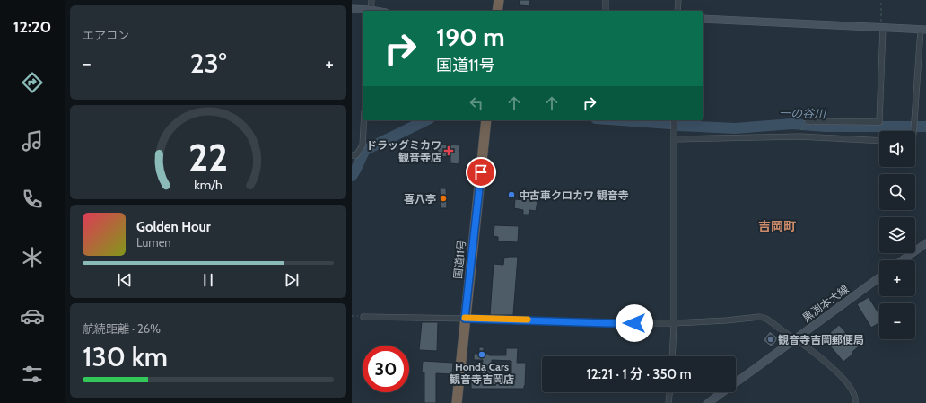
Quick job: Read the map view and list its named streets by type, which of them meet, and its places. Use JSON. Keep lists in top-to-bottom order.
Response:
{
  "streets": {
    "highway": ["国道11号"],
    "main road": ["黒渕本大線"]
  },
  "districts": ["吉岡町"],
  "water": ["一の谷川"],
  "places": {
    "health": ["ドラッグミカワ 観音寺店"],
    "other": [
      "中古車クロカワ 観音寺",
      "喜八亭",
      "観音寺吉岡郵便局",
      "Honda Cars 観音寺吉岡店"
    ]
  },
  "page": {
    "tabs": "12:20",
    "tile": [
      "エアコン",
      ["航続距離 · 26%", "130 km"]
    ],
    "turn": ["190 m", "国道11号"],
    "heat": ["−", "23°", "+"],
    "map_buttons": ["+", "−"],
    "song": ["Golden Hour", "Lumen"],
    "limit": "30",
    "trip": "12:21 · 1 分 · 350 m",
    "gauge": ["22", "km/h"]
  }
}
